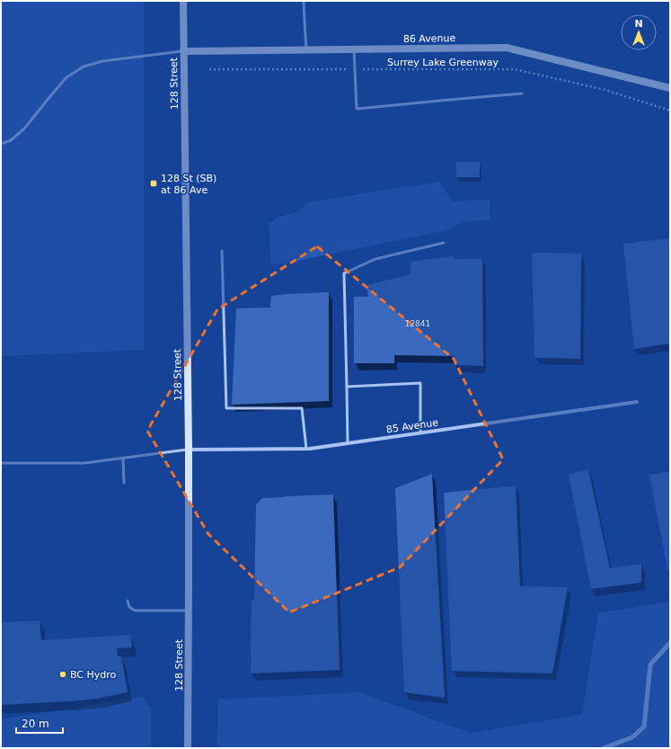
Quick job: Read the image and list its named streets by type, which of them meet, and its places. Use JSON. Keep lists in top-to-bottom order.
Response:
{
  "streets": {
    "main road": ["86 Avenue", "128 Street"],
    "street": ["85 Avenue"],
    "path": ["Surrey Lake Greenway"]
  },
  "crossings": [
    ["86 Avenue", "128 Street"],
    ["128 Street", "85 Avenue"]
  ],
  "places": {
    "transit": ["128 St (SB) at 86 Ave"],
    "other": ["BC Hydro"]
  },
  "house_numbers": ["12841"],
  "scale_bar": "20 m",
  "north": "top"
}
